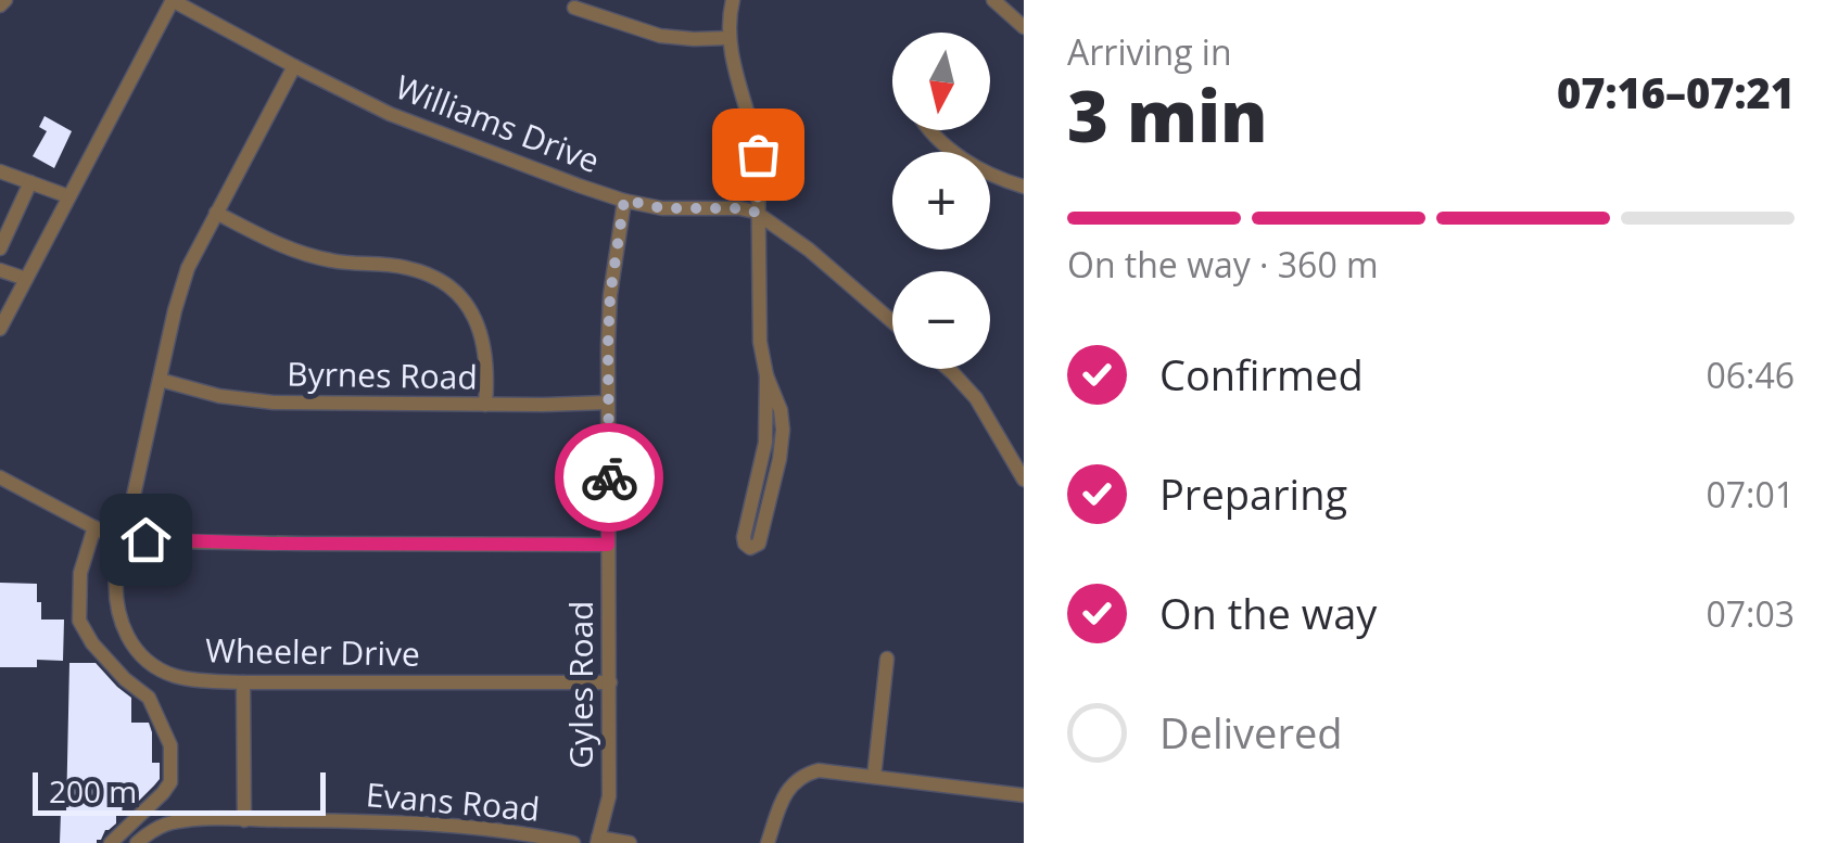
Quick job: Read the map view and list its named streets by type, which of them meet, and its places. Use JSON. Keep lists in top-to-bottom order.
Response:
{
  "streets": {
    "street": [
      "Williams Drive",
      "Byrnes Road",
      "Wheeler Drive",
      "Gyles Road",
      "Evans Road"
    ]
  },
  "crossings": [
    ["Williams Drive", "Wheeler Drive"],
    ["Williams Drive", "Gyles Road"],
    ["Byrnes Road", "Wheeler Drive"],
    ["Byrnes Road", "Gyles Road"],
    ["Wheeler Drive", "Gyles Road"]
  ],
  "scale_bar": "200 m",
  "north": "bottom",
  "page": {
    "heading": ["3 min", "Arriving in", "07:16–07:21"],
    "map_buttons": ["+", "−"],
    "bar": "On the way · 360 m",
    "list": [
      ["Confirmed", "06:46"],
      ["Preparing", "07:01"],
      ["On the way", "07:03"],
      "Delivered"
    ],
    "scale": "200 m"
  }
}
